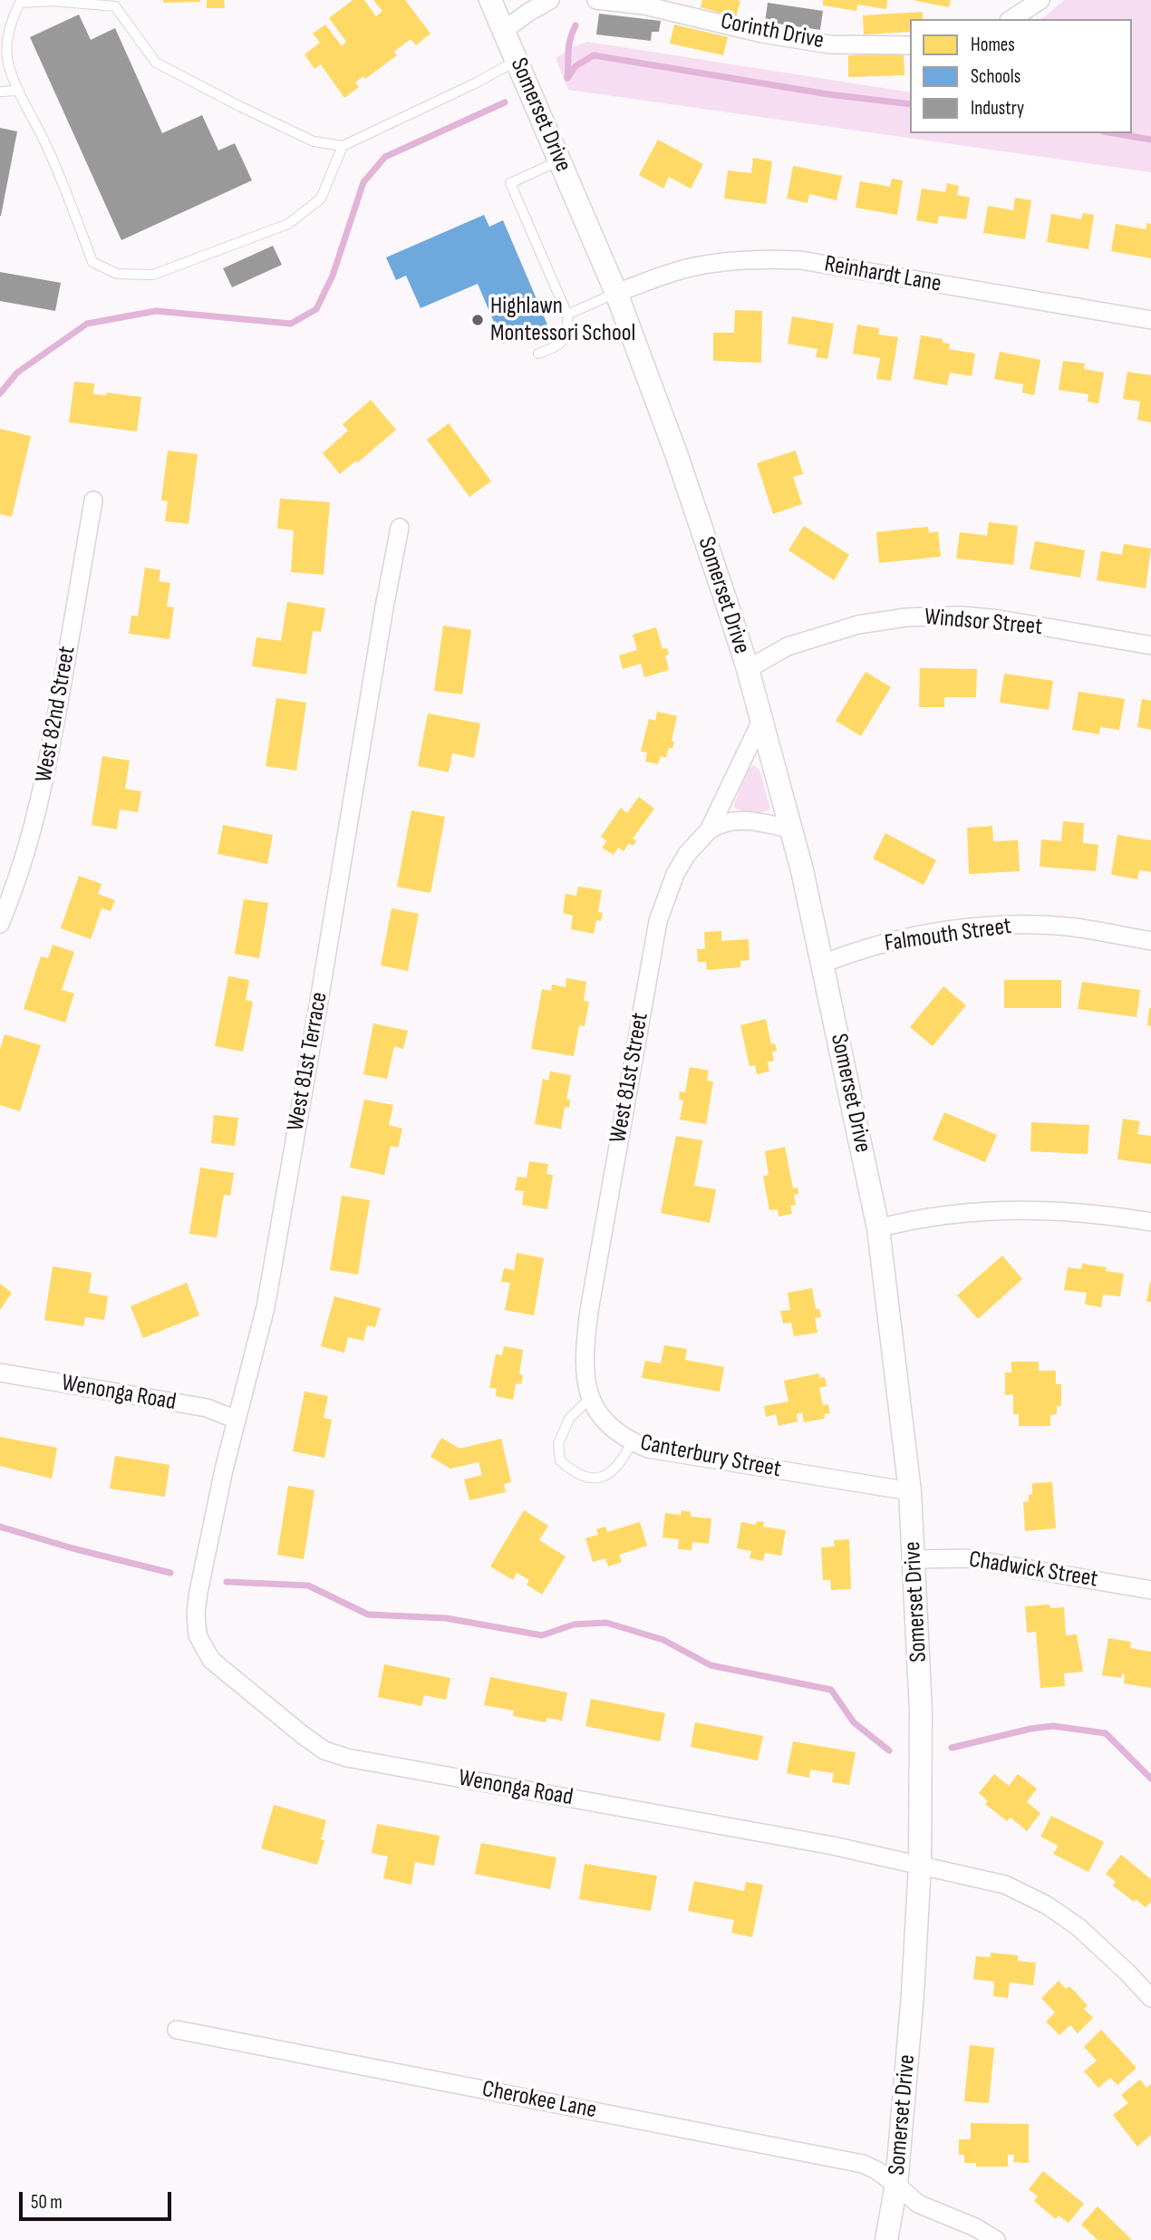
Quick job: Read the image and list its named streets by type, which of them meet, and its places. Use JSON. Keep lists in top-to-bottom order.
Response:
{
  "streets": {
    "street": [
      "Corinth Drive",
      "Somerset Drive",
      "Reinhardt Lane",
      "Windsor Street",
      "West 82nd Street",
      "Falmouth Street",
      "West 81st Terrace",
      "West 81st Street",
      "Wenonga Road",
      "Canterbury Street",
      "Chadwick Street",
      "Cherokee Lane"
    ]
  },
  "crossings": [
    ["Somerset Drive", "Reinhardt Lane"],
    ["Somerset Drive", "Windsor Street"],
    ["Somerset Drive", "Falmouth Street"],
    ["Somerset Drive", "West 81st Street"],
    ["Somerset Drive", "Wenonga Road"],
    ["Somerset Drive", "Canterbury Street"],
    ["Somerset Drive", "Chadwick Street"],
    ["Somerset Drive", "Cherokee Lane"],
    ["West 81st Terrace", "Wenonga Road"],
    ["West 81st Street", "Canterbury Street"]
  ],
  "places": ["Highlawn Montessori School"],
  "legend": ["Homes", "Schools", "Industry"],
  "scale_bar": "50 m"
}
